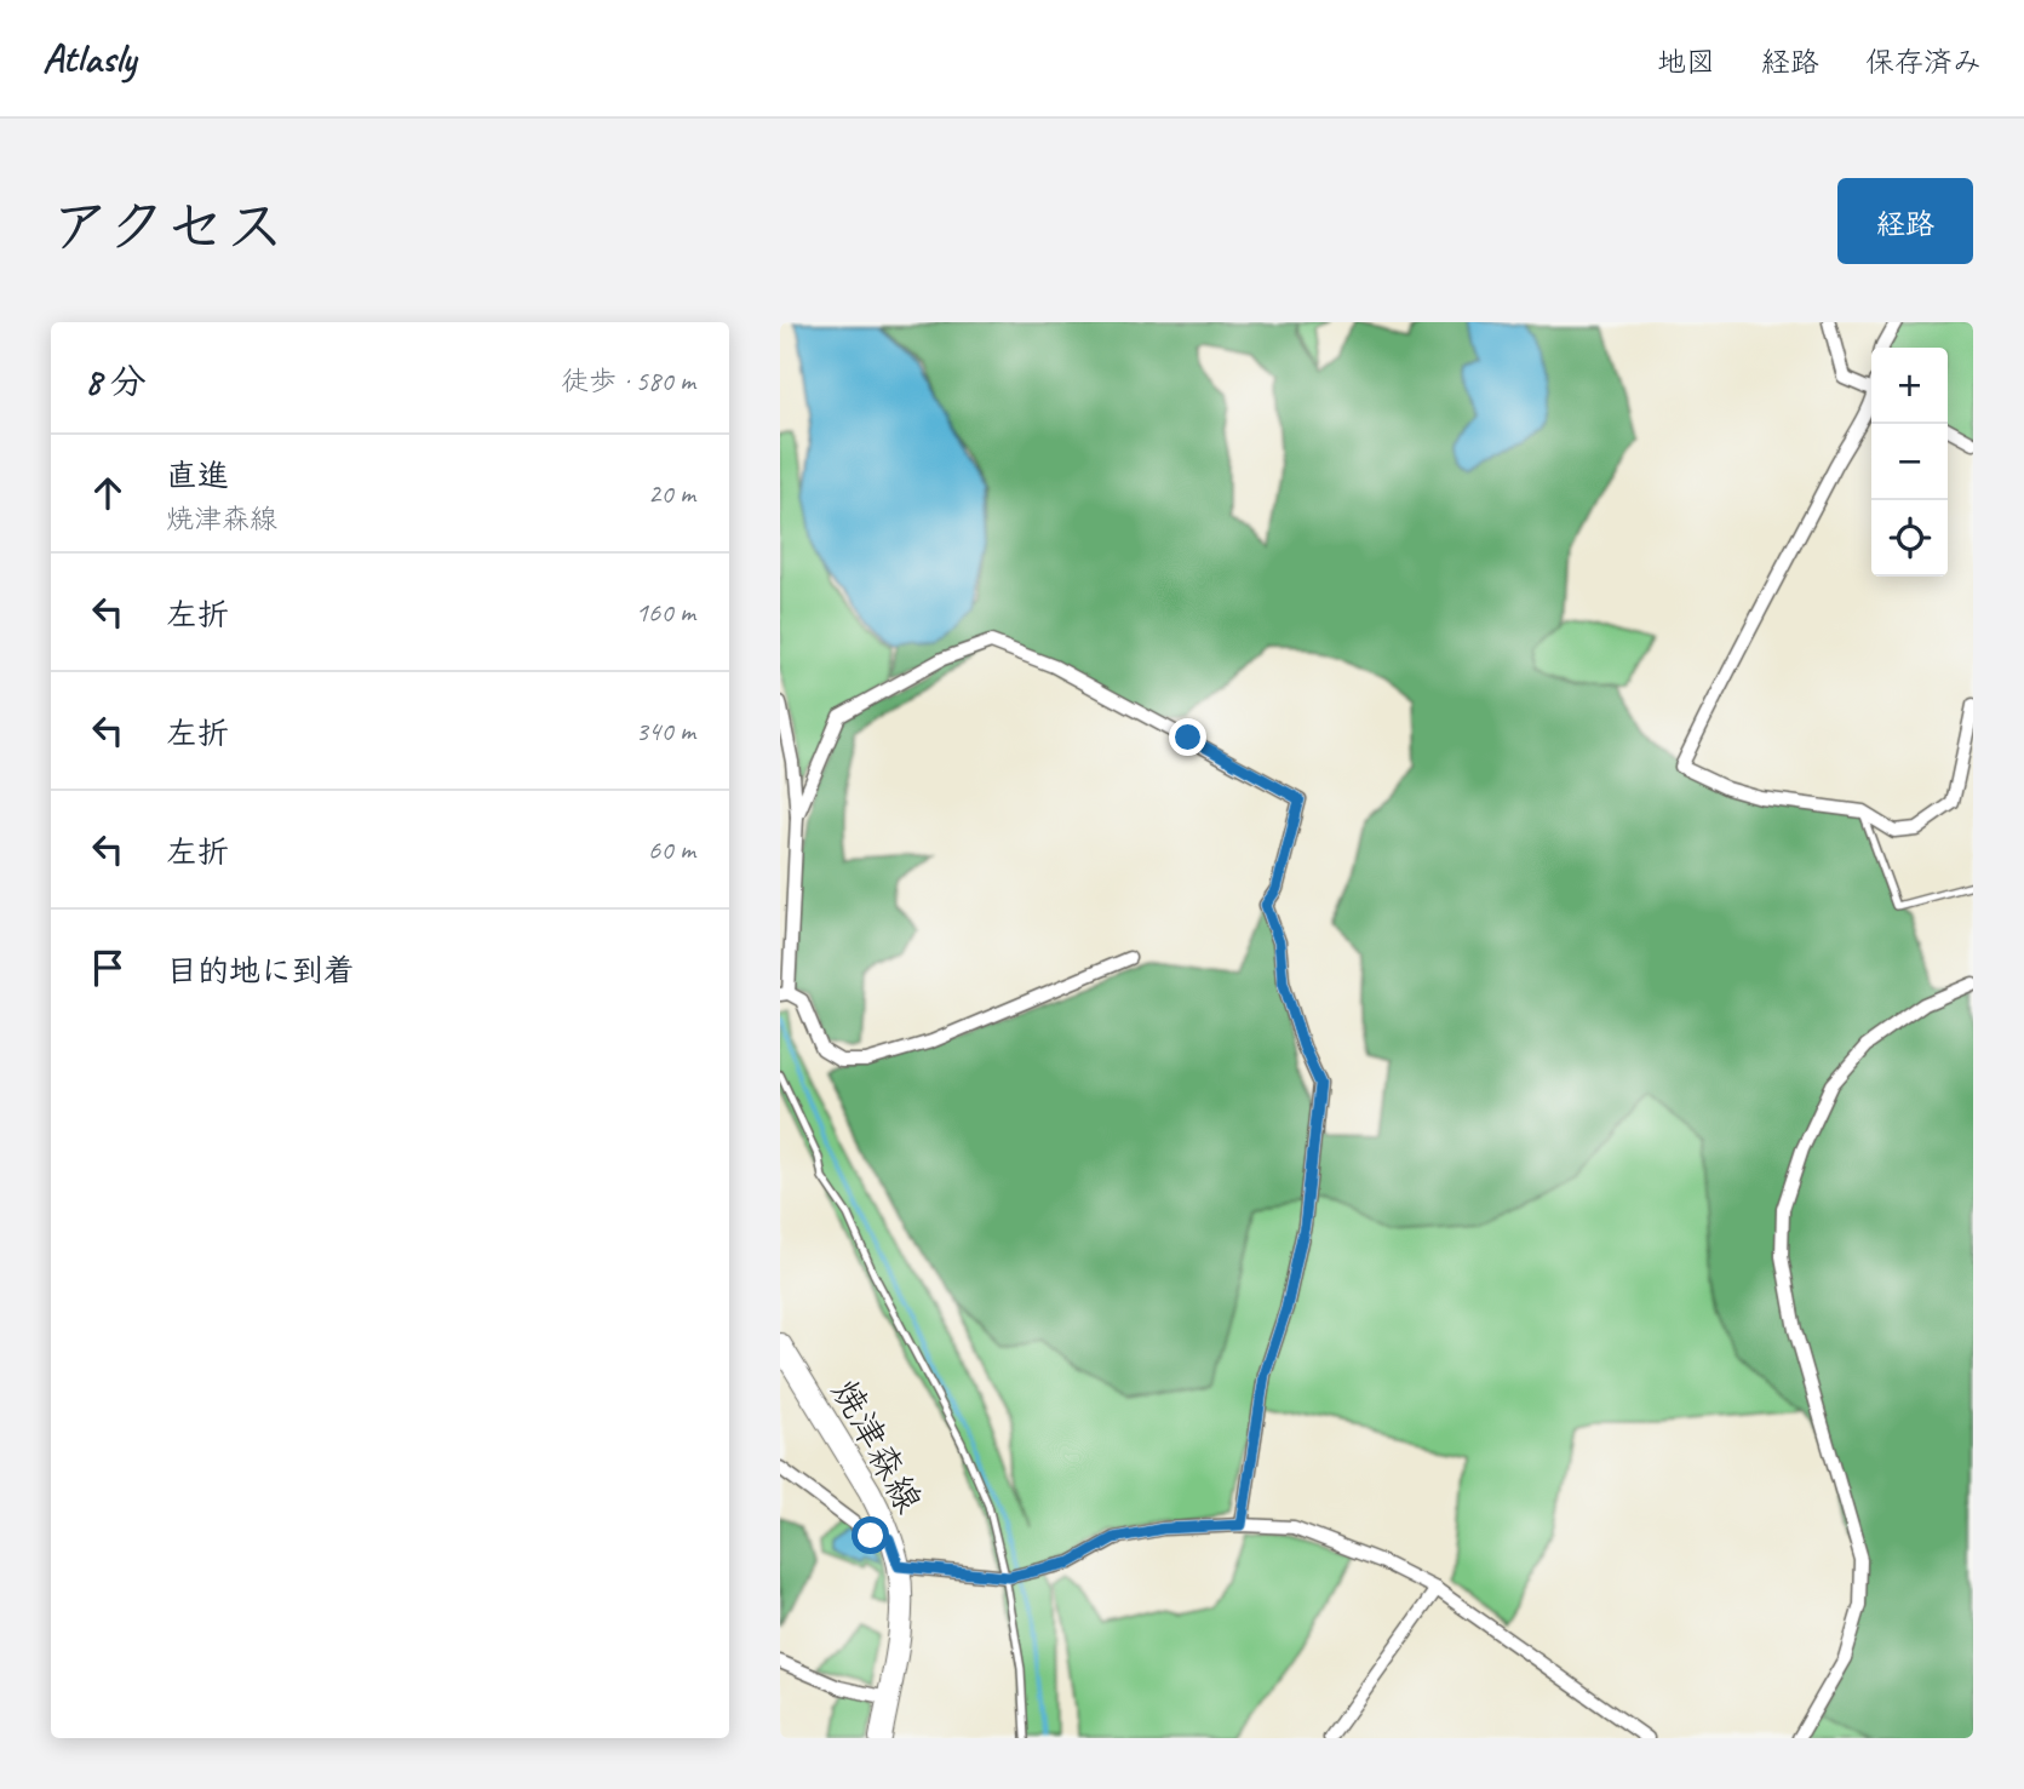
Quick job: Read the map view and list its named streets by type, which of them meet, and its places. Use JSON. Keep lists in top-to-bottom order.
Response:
{
  "streets": {
    "main road": ["焼津森線"]
  },
  "page": {
    "header": "Atlasly",
    "nav": ["地図", "経路", "保存済み"],
    "title": "アクセス",
    "buttons": "経路",
    "heading": ["8 分", "徒歩 · 580 m"],
    "map_buttons": ["+", "−"],
    "list": [
      ["直進", "焼津森線", "20 m"],
      ["左折", "160 m"],
      ["左折", "340 m"],
      ["左折", "60 m"],
      "目的地に到着"
    ]
  }
}
